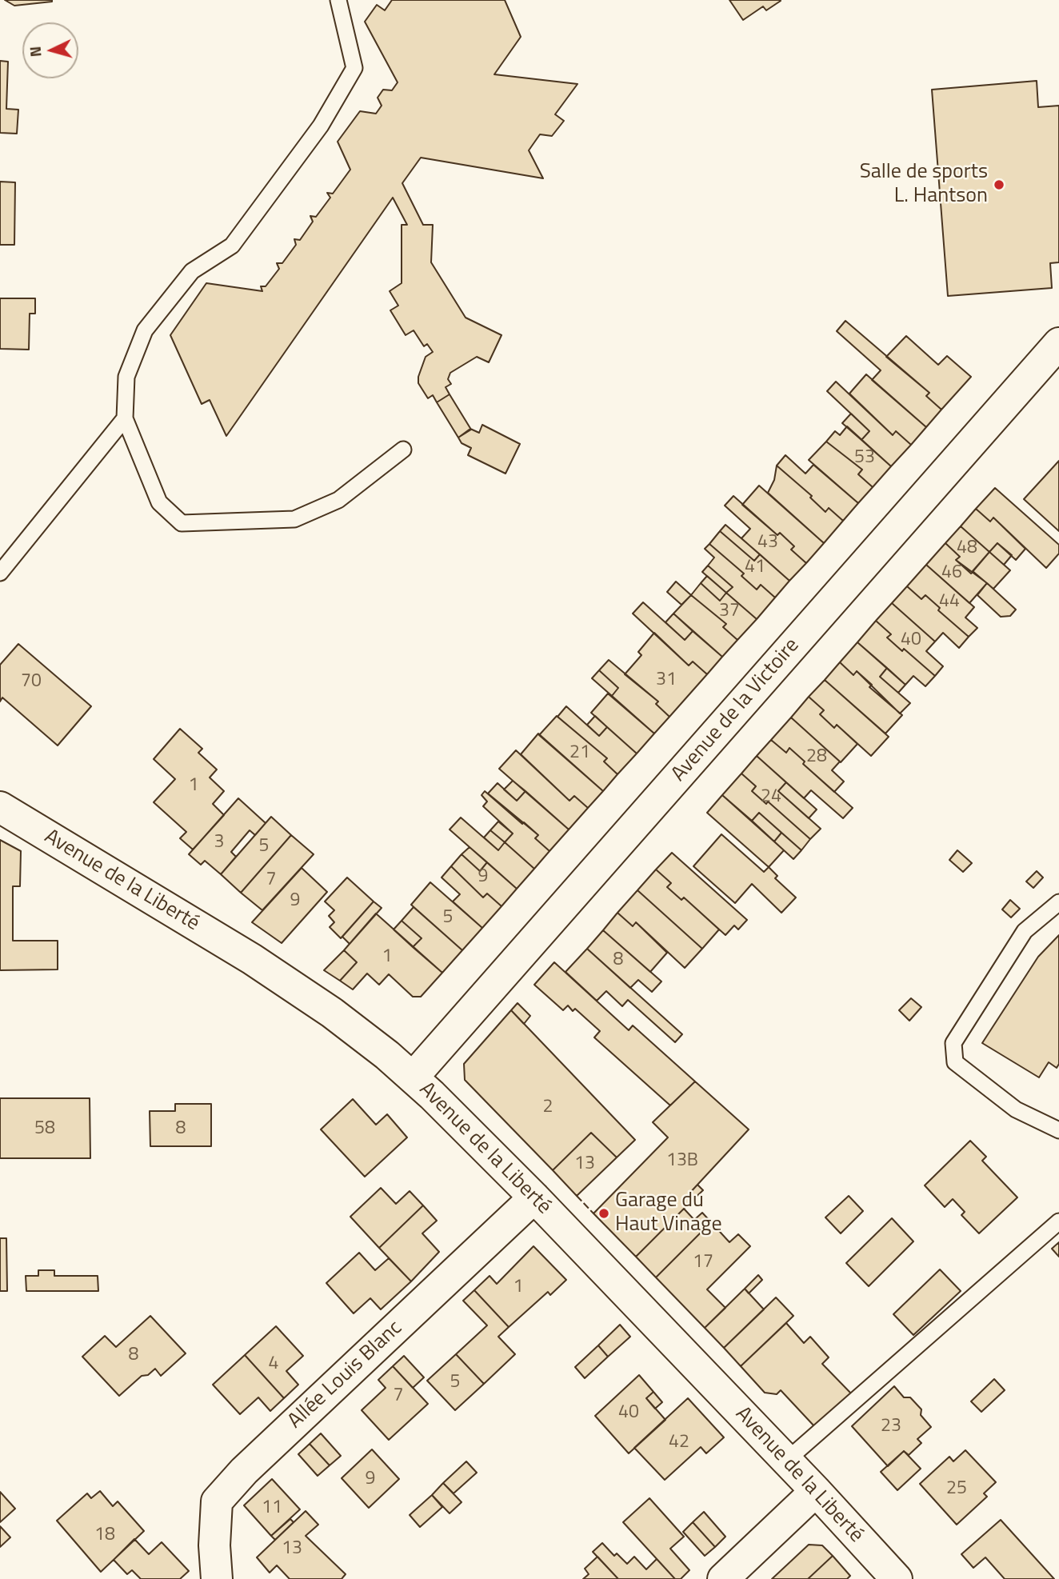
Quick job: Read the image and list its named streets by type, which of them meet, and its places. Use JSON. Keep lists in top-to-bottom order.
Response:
{
  "streets": {
    "street": ["Avenue de la Victoire", "Avenue de la Liberté", "Allée Louis Blanc"]
  },
  "crossings": [
    ["Avenue de la Victoire", "Avenue de la Liberté"],
    ["Avenue de la Liberté", "Allée Louis Blanc"]
  ],
  "places": ["Salle de sports L. Hantson", "Garage du Haut Vinage"],
  "house_numbers": [
    "53",
    "43",
    "48",
    "41",
    "46",
    "44",
    "37",
    "40",
    "31",
    "70",
    "21",
    "28",
    "1",
    "24",
    "3",
    "5",
    "9",
    "7",
    "9",
    "5",
    "1",
    "8",
    "2",
    "58",
    "8",
    "13B",
    "13",
    "17",
    "1",
    "8",
    "4",
    "5",
    "7",
    "40",
    "23",
    "42",
    "9",
    "25",
    "11",
    "18",
    "13"
  ],
  "north": "left"
}
